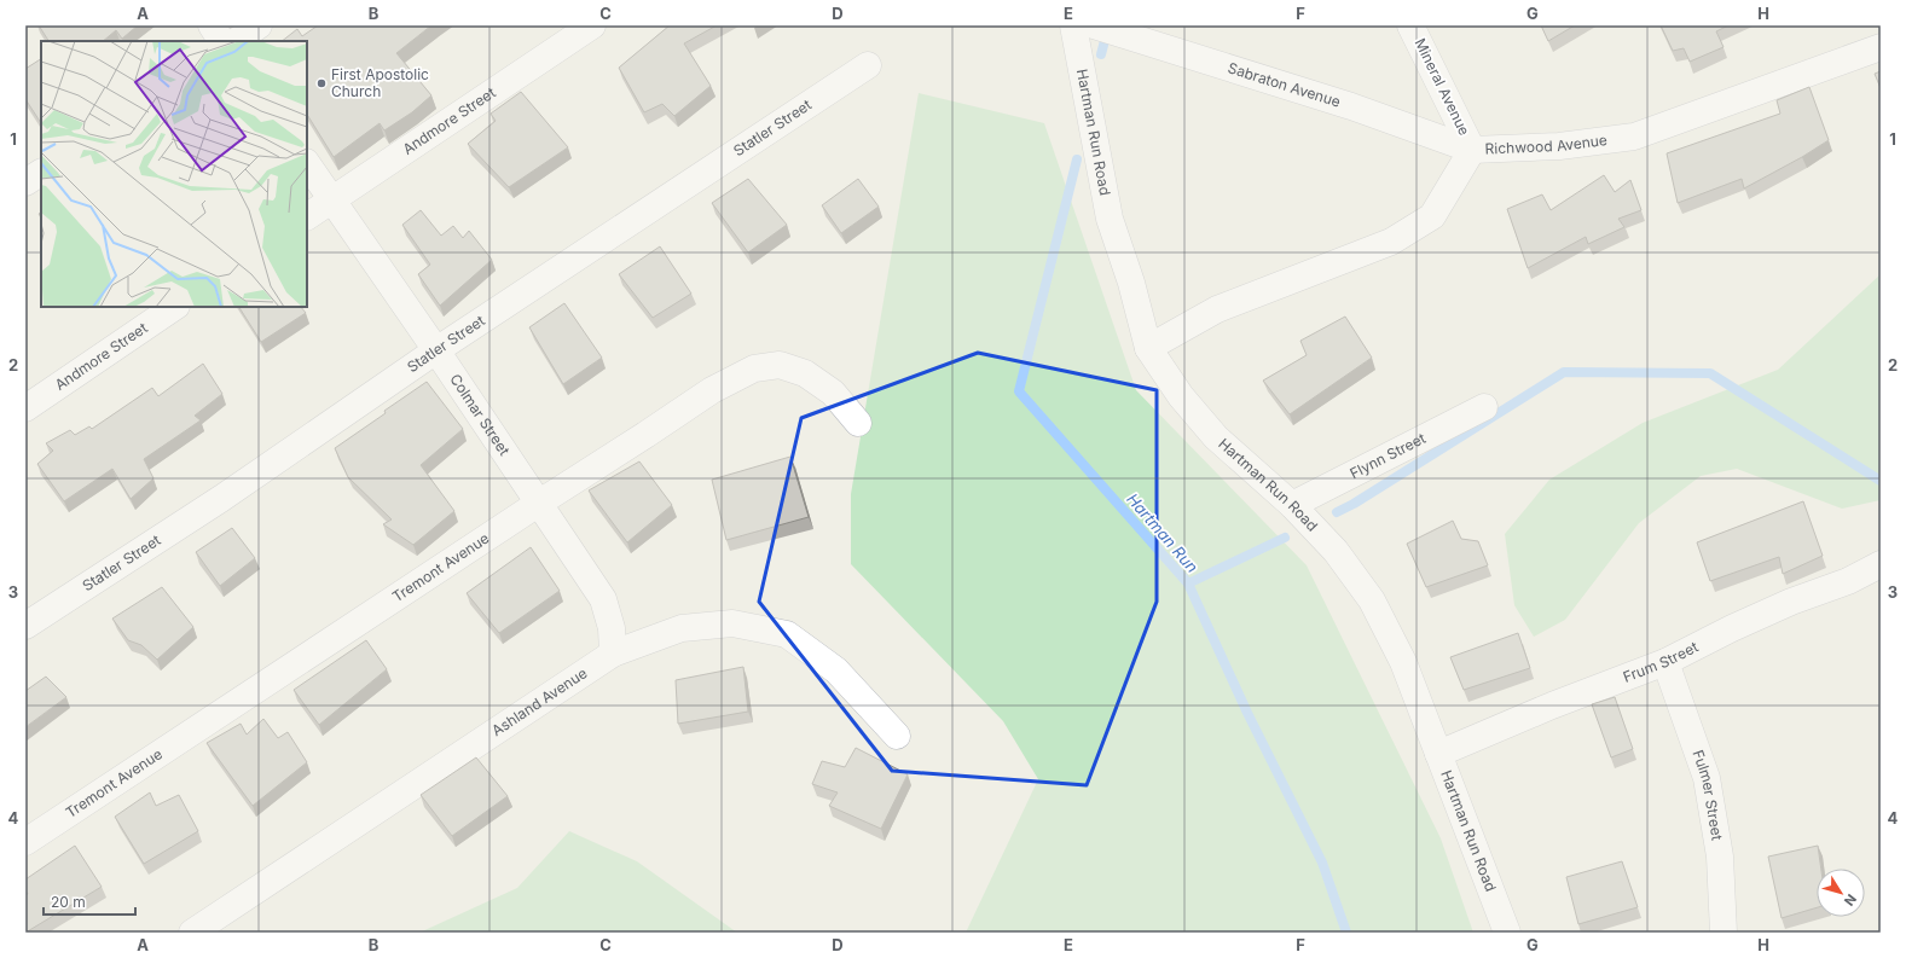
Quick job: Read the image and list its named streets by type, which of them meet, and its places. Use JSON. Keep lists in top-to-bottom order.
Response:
{
  "streets": {
    "street": [
      "Sabraton Avenue",
      "Mineral Avenue",
      "Andmore Street",
      "Statler Street",
      "Hartman Run Road",
      "Richwood Avenue",
      "Colmar Street",
      "Flynn Street",
      "Tremont Avenue",
      "Frum Street",
      "Ashland Avenue",
      "Fulmer Street"
    ]
  },
  "crossings": [
    ["Sabraton Avenue", "Mineral Avenue"],
    ["Sabraton Avenue", "Richwood Avenue"],
    ["Mineral Avenue", "Richwood Avenue"],
    ["Andmore Street", "Colmar Street"],
    ["Statler Street", "Colmar Street"],
    ["Hartman Run Road", "Richwood Avenue"],
    ["Hartman Run Road", "Flynn Street"],
    ["Hartman Run Road", "Frum Street"],
    ["Colmar Street", "Tremont Avenue"],
    ["Colmar Street", "Ashland Avenue"],
    ["Frum Street", "Fulmer Street"]
  ],
  "water": ["Hartman Run"],
  "places": ["First Apostolic Church"],
  "scale_bar": "20 m",
  "north": "bottom right",
  "grid": {
    "columns": [
      "A",
      "B",
      "C",
      "D",
      "E",
      "F",
      "G",
      "H"
    ],
    "rows": [
      "1",
      "2",
      "3",
      "4"
    ]
  }
}
